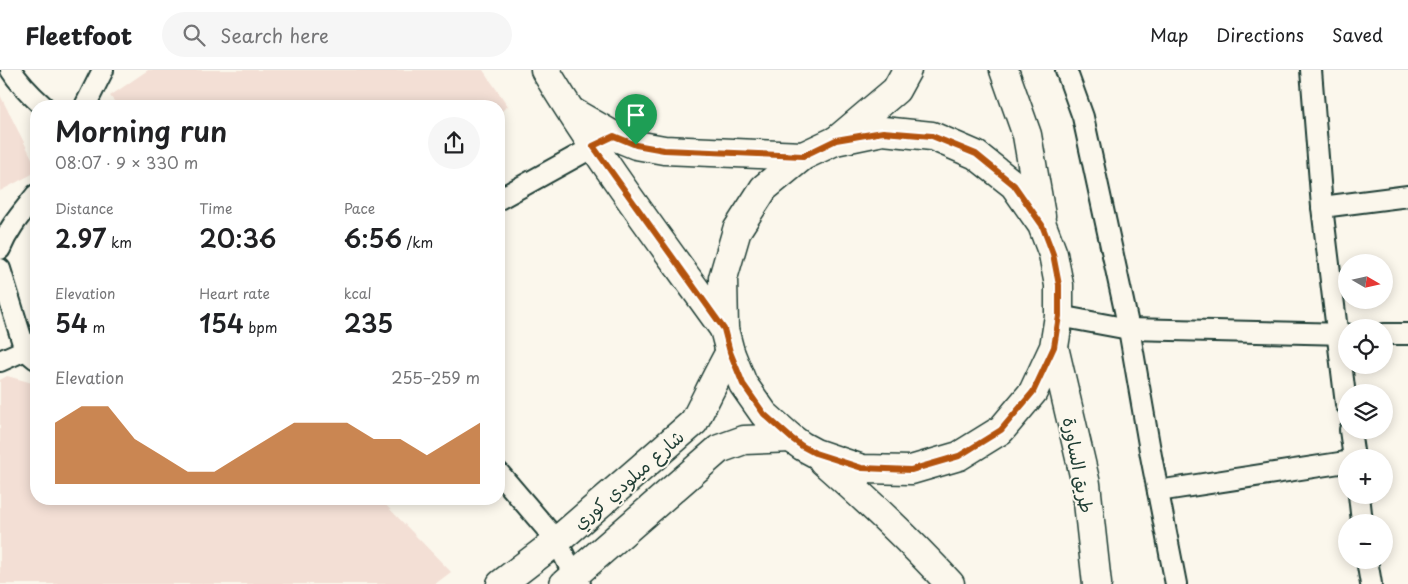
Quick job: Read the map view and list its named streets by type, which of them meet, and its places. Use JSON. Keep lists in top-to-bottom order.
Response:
{
  "streets": {
    "main road": ["طريق الساورة", "شارع ميلودي كوري"]
  },
  "north": "right",
  "page": {
    "header": "Fleetfoot",
    "search": "Search here",
    "nav": ["Map", "Directions", "Saved"],
    "heading": ["Morning run", "08:07 · 9 × 330 m"],
    "stats": [
      ["Distance", "2.97 km"],
      ["Time", "20:36"],
      ["Pace", "6:56 /km"],
      ["Elevation", "54 m"],
      ["Heart rate", "154 bpm"],
      ["kcal", "235"]
    ],
    "map_buttons": ["+", "−"],
    "chart": ["Elevation", "255–259 m"]
  }
}
